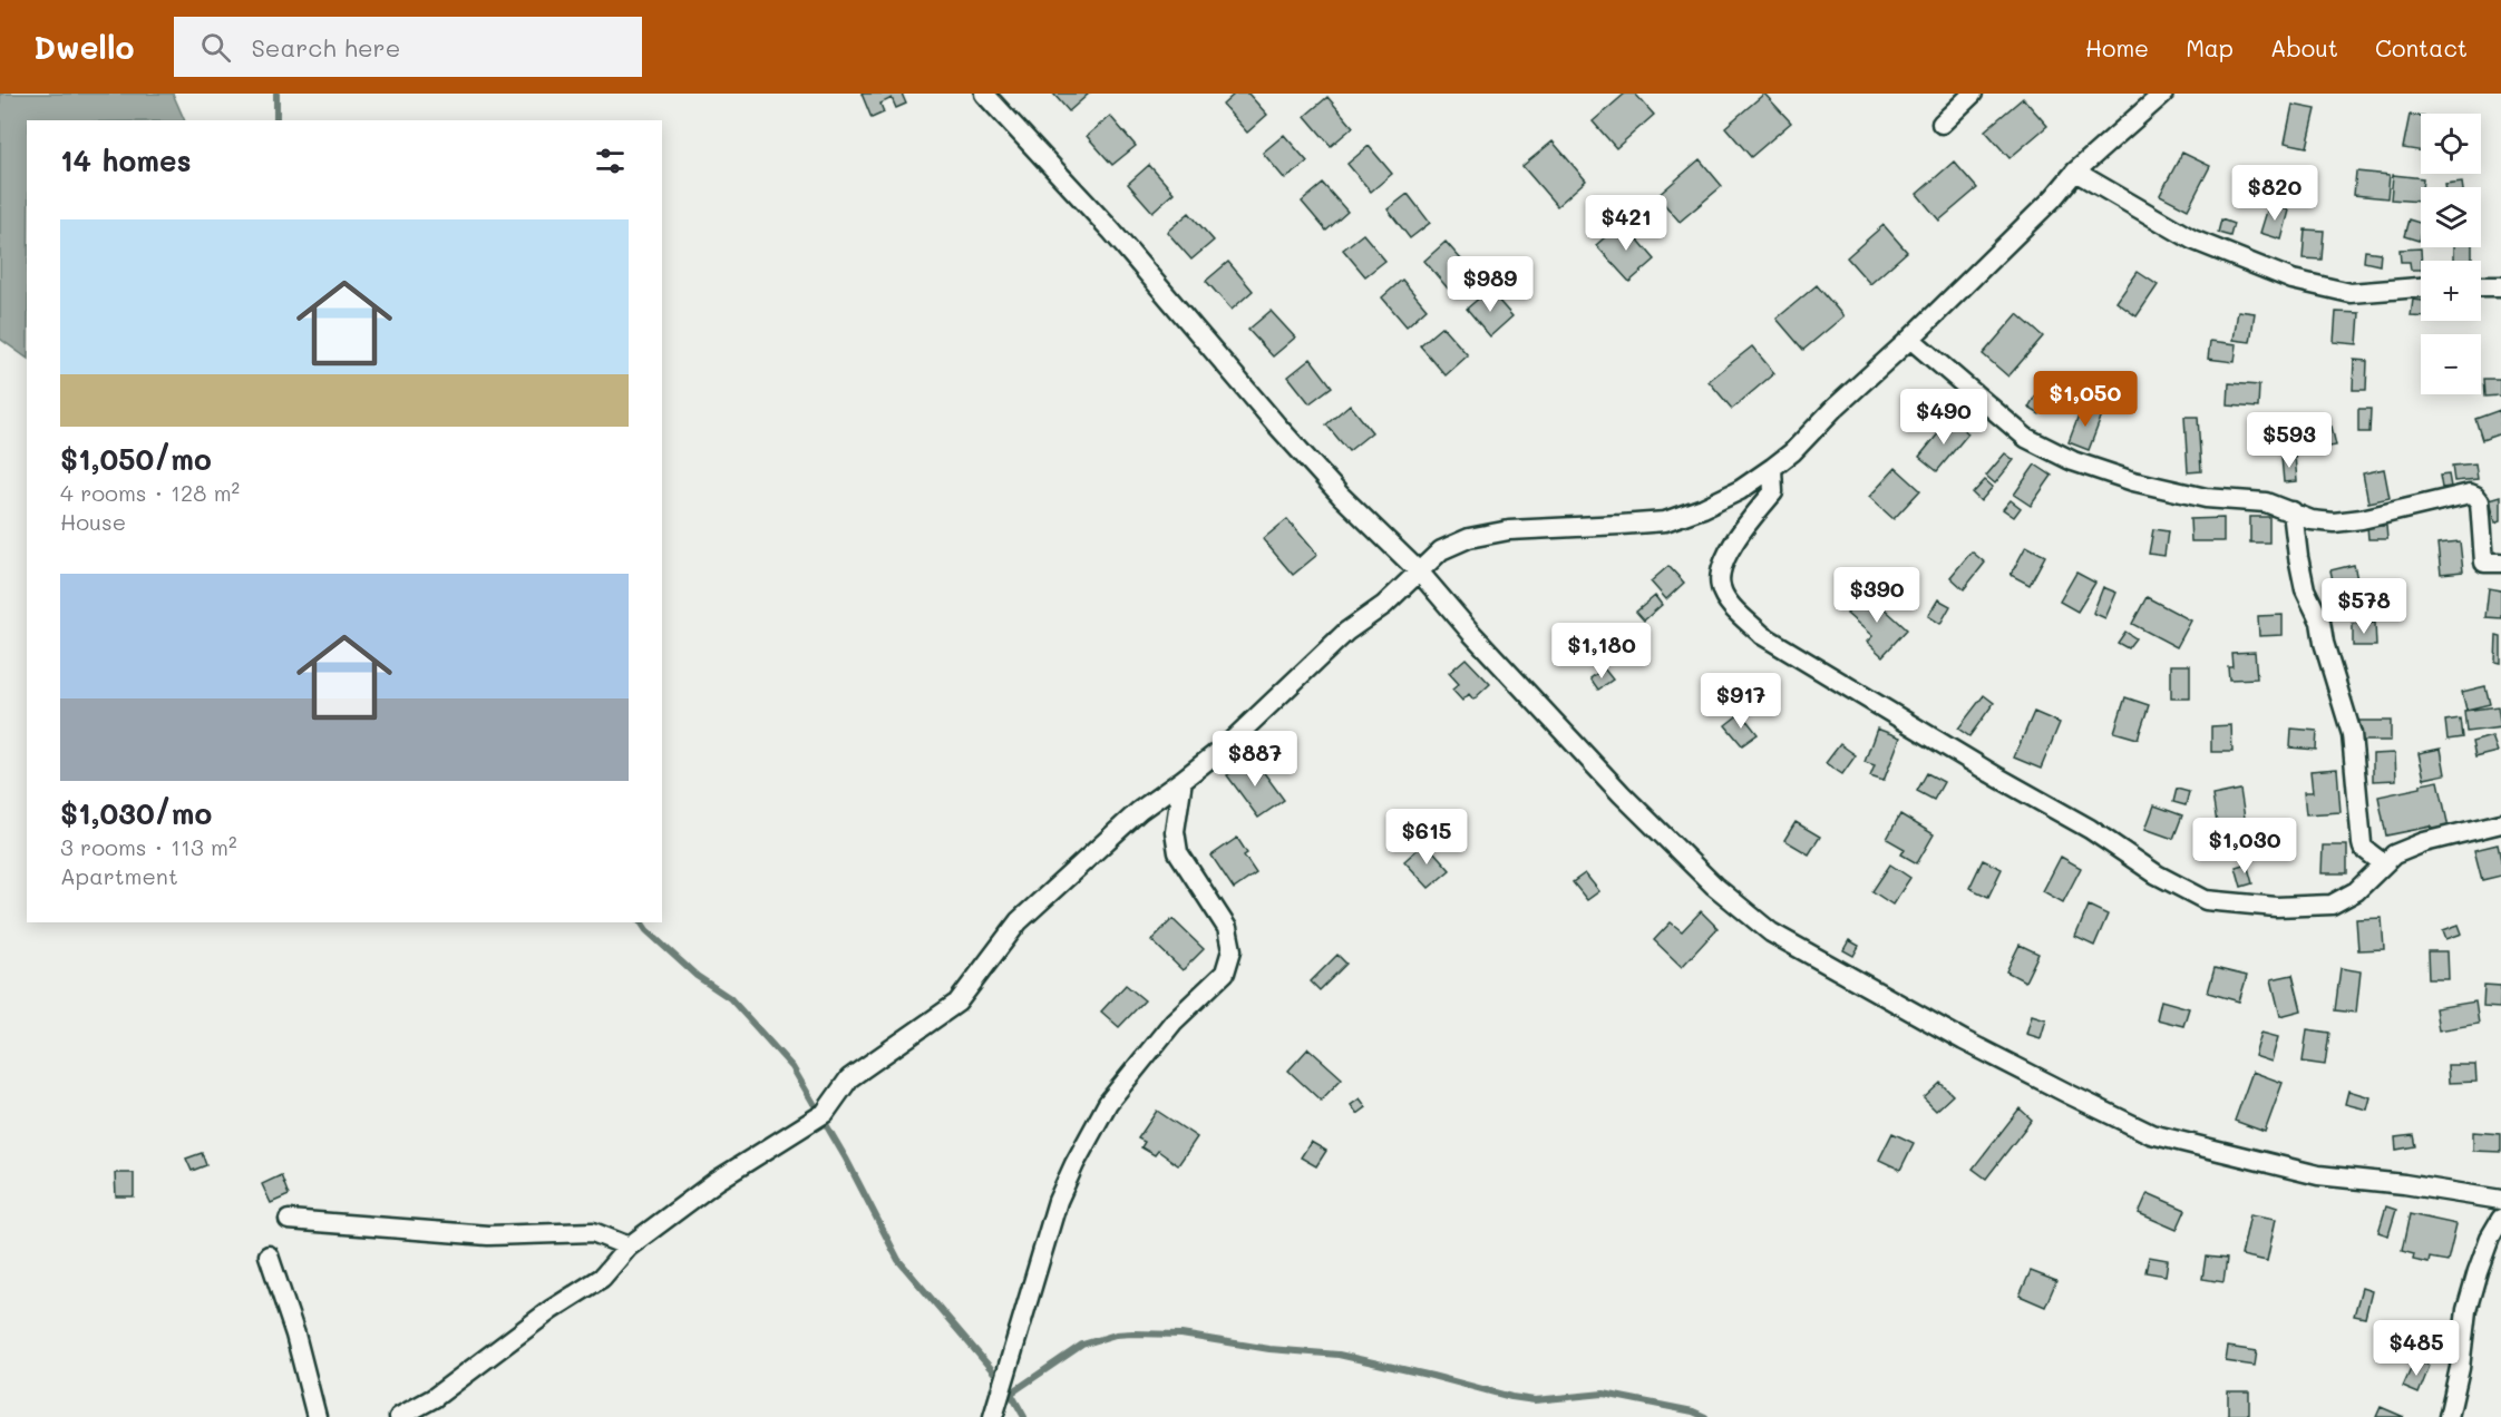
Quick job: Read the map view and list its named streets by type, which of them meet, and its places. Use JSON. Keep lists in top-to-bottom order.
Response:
{
  "page": {
    "header": "Dwello",
    "search": "Search here",
    "nav": [
      "Home",
      "Map",
      "About",
      "Contact"
    ],
    "map_buttons": ["+", "−"],
    "heading": "14 homes",
    "price": [
      "$820",
      "$421",
      "$989",
      "$1,050",
      "$490",
      "$593",
      "$390",
      "$578",
      "$1,180",
      "$917",
      "$887",
      "$615",
      "$1,030",
      "$485"
    ],
    "list": [
      {
        "name": "$1,050/mo",
        "note": "4 rooms · 128 m² · House"
      },
      {
        "name": "$1,030/mo",
        "note": "3 rooms · 113 m² · Apartment"
      }
    ]
  }
}
